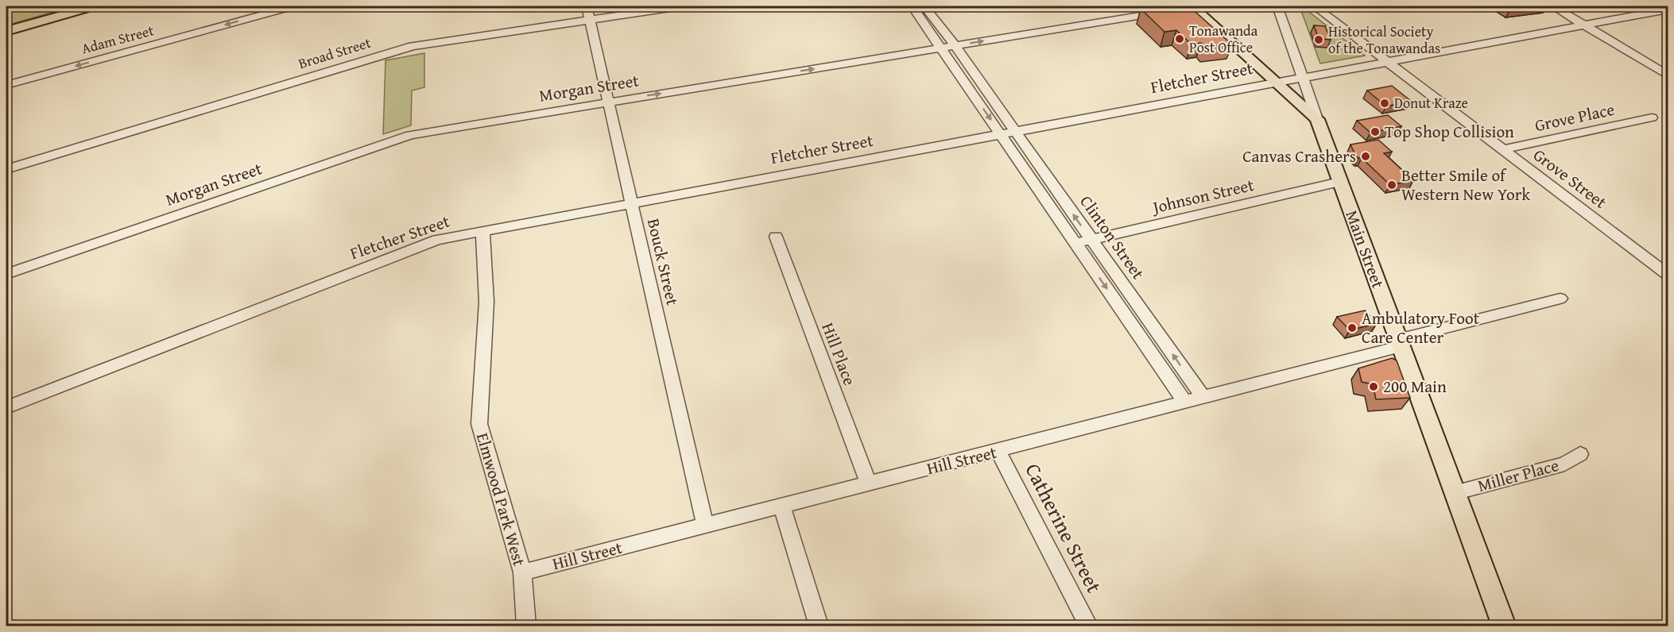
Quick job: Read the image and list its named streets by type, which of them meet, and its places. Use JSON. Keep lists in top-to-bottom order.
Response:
{
  "streets": {
    "main road": ["Main Street"],
    "street": [
      "Adam Street",
      "Broad Street",
      "Fletcher Street",
      "Morgan Street",
      "Grove Place",
      "Grove Street",
      "Johnson Street",
      "Clinton Street",
      "Bouck Street",
      "Hill Place",
      "Hill Street",
      "Miller Place",
      "Elmwood Park West",
      "Catherine Street"
    ]
  },
  "crossings": [
    ["Broad Street", "Bouck Street"],
    ["Fletcher Street", "Grove Street"],
    ["Fletcher Street", "Clinton Street"],
    ["Fletcher Street", "Main Street"],
    ["Fletcher Street", "Bouck Street"],
    ["Fletcher Street", "Elmwood Park West"],
    ["Morgan Street", "Clinton Street"],
    ["Morgan Street", "Bouck Street"],
    ["Grove Place", "Grove Street"],
    ["Johnson Street", "Clinton Street"],
    ["Johnson Street", "Main Street"],
    ["Clinton Street", "Hill Street"],
    ["Main Street", "Hill Street"],
    ["Main Street", "Miller Place"],
    ["Bouck Street", "Hill Street"],
    ["Hill Place", "Hill Street"],
    ["Hill Street", "Elmwood Park West"],
    ["Hill Street", "Catherine Street"]
  ],
  "one_way": ["Adam Street", "Morgan Street"],
  "places": [
    "Tonawanda Post Office",
    "Historical Society of the Tonawandas",
    "Donut Kraze",
    "Top Shop Collision",
    "Canvas Crashers",
    "Better Smile of Western New York",
    "Ambulatory Foot Care Center",
    "200 Main"
  ]
}
